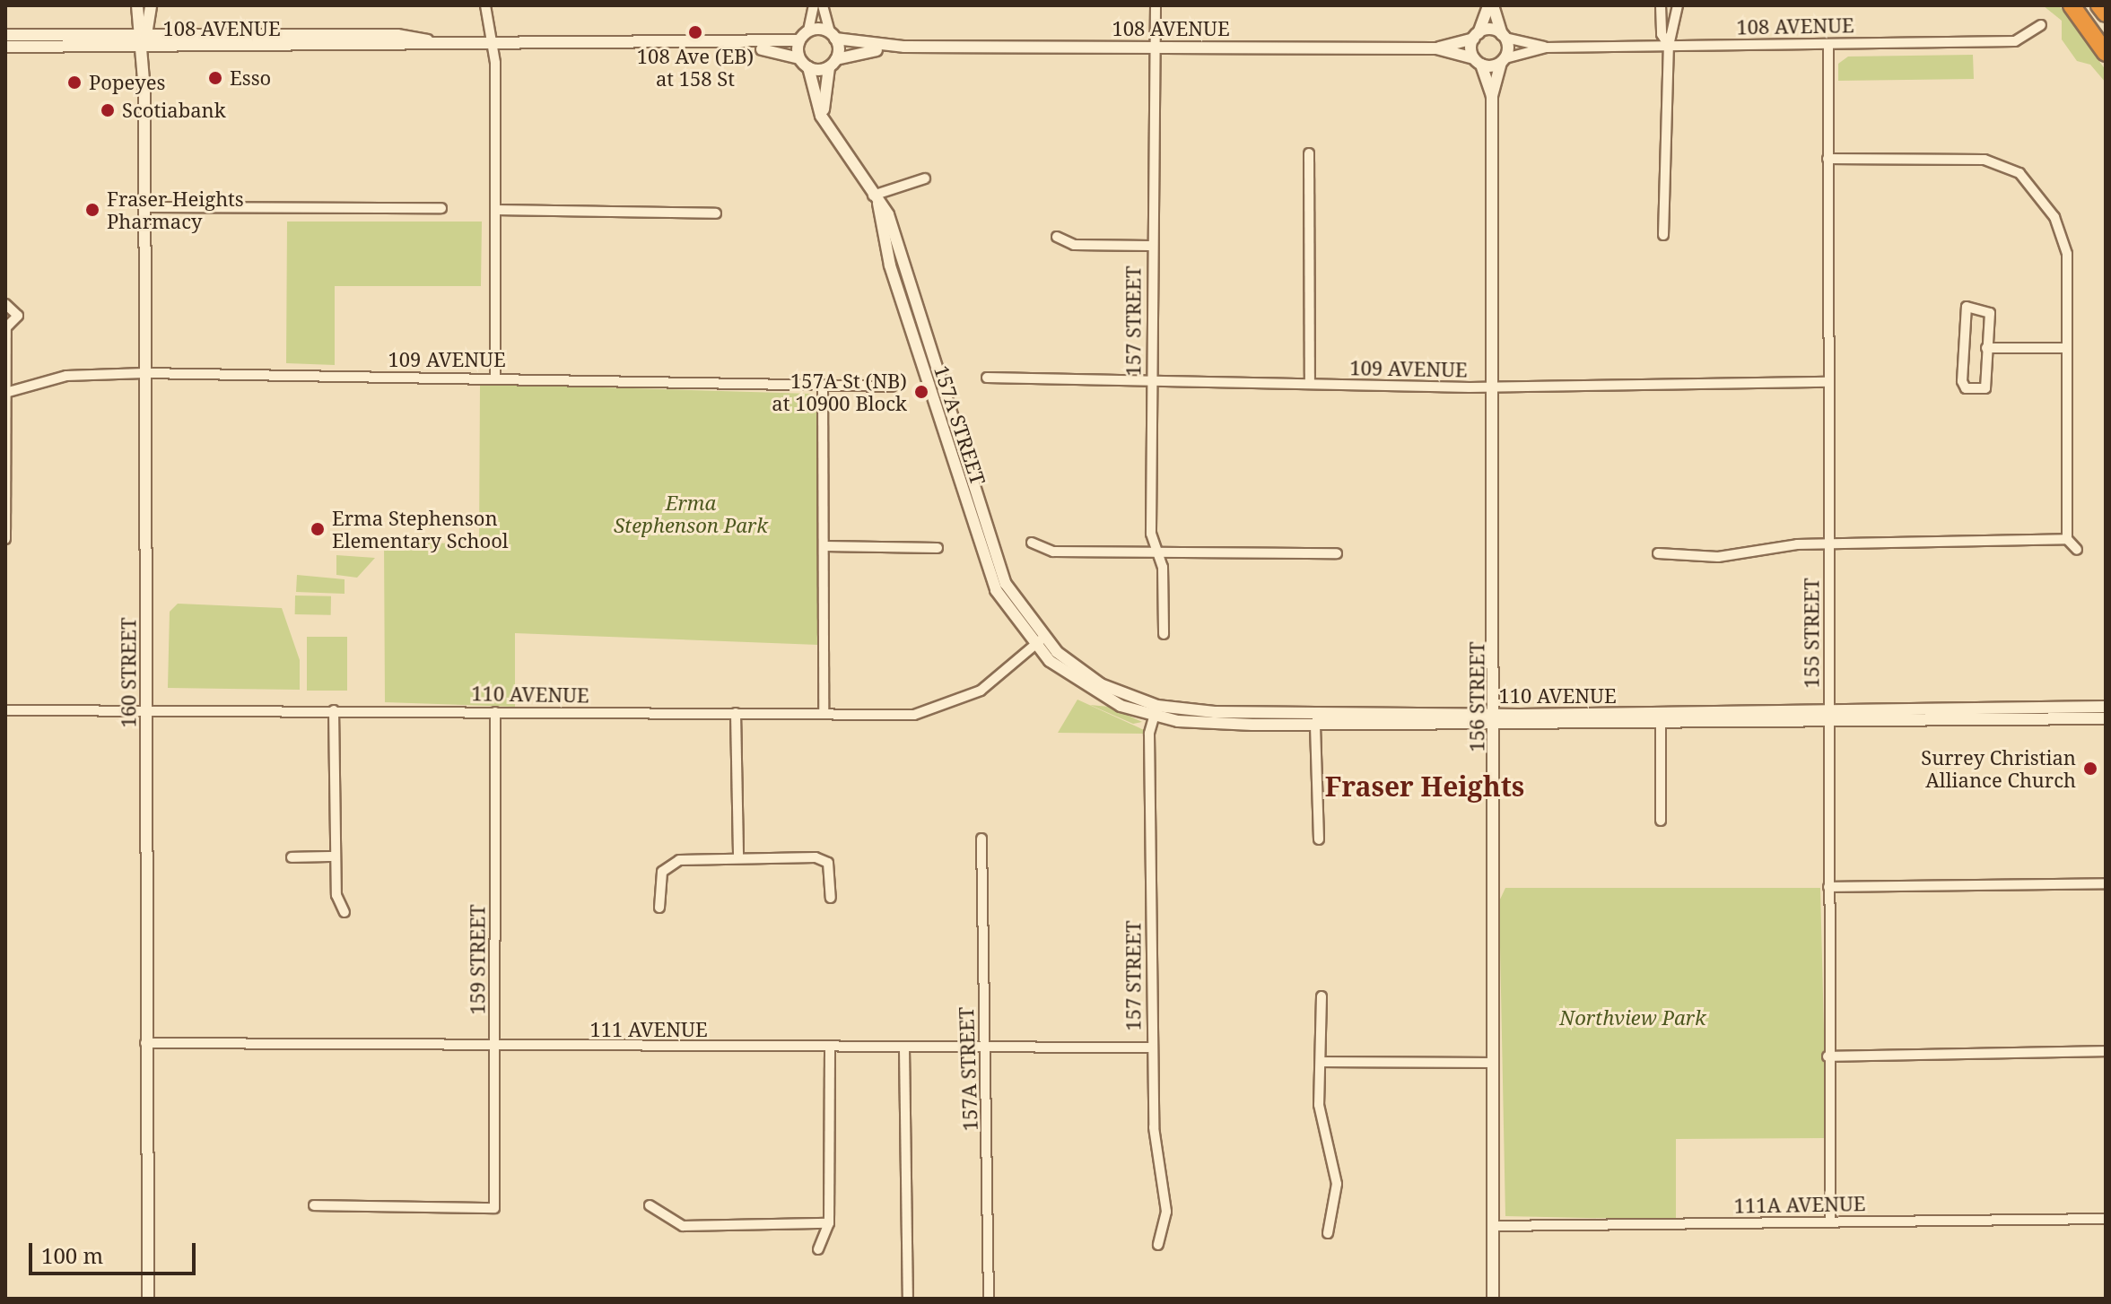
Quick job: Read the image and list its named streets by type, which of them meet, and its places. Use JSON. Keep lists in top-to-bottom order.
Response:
{
  "streets": {
    "street": [
      "108 AVENUE",
      "157 STREET",
      "109 AVENUE",
      "157A STREET",
      "155 STREET",
      "160 STREET",
      "110 AVENUE",
      "156 STREET",
      "159 STREET",
      "111 AVENUE",
      "111A AVENUE"
    ]
  },
  "crossings": [
    ["108 AVENUE", "157 STREET"],
    ["108 AVENUE", "157A STREET"],
    ["108 AVENUE", "155 STREET"],
    ["108 AVENUE", "160 STREET"],
    ["108 AVENUE", "156 STREET"],
    ["157 STREET", "109 AVENUE"],
    ["157 STREET", "110 AVENUE"],
    ["157 STREET", "111 AVENUE"],
    ["109 AVENUE", "155 STREET"],
    ["109 AVENUE", "160 STREET"],
    ["109 AVENUE", "156 STREET"],
    ["157A STREET", "110 AVENUE"],
    ["157A STREET", "111 AVENUE"],
    ["155 STREET", "110 AVENUE"],
    ["155 STREET", "111A AVENUE"],
    ["160 STREET", "110 AVENUE"],
    ["160 STREET", "111 AVENUE"],
    ["110 AVENUE", "156 STREET"],
    ["110 AVENUE", "159 STREET"],
    ["156 STREET", "111A AVENUE"],
    ["159 STREET", "111 AVENUE"]
  ],
  "districts": ["Fraser Heights"],
  "parks": ["Erma Stephenson Park", "Northview Park"],
  "places": [
    "108 Ave (EB) at 158 St",
    "Esso",
    "Popeyes",
    "Scotiabank",
    "Fraser Heights Pharmacy",
    "157A St (NB) at 10900 Block",
    "Erma Stephenson Elementary School",
    "Surrey Christian Alliance Church"
  ],
  "scale_bar": "100 m"
}
